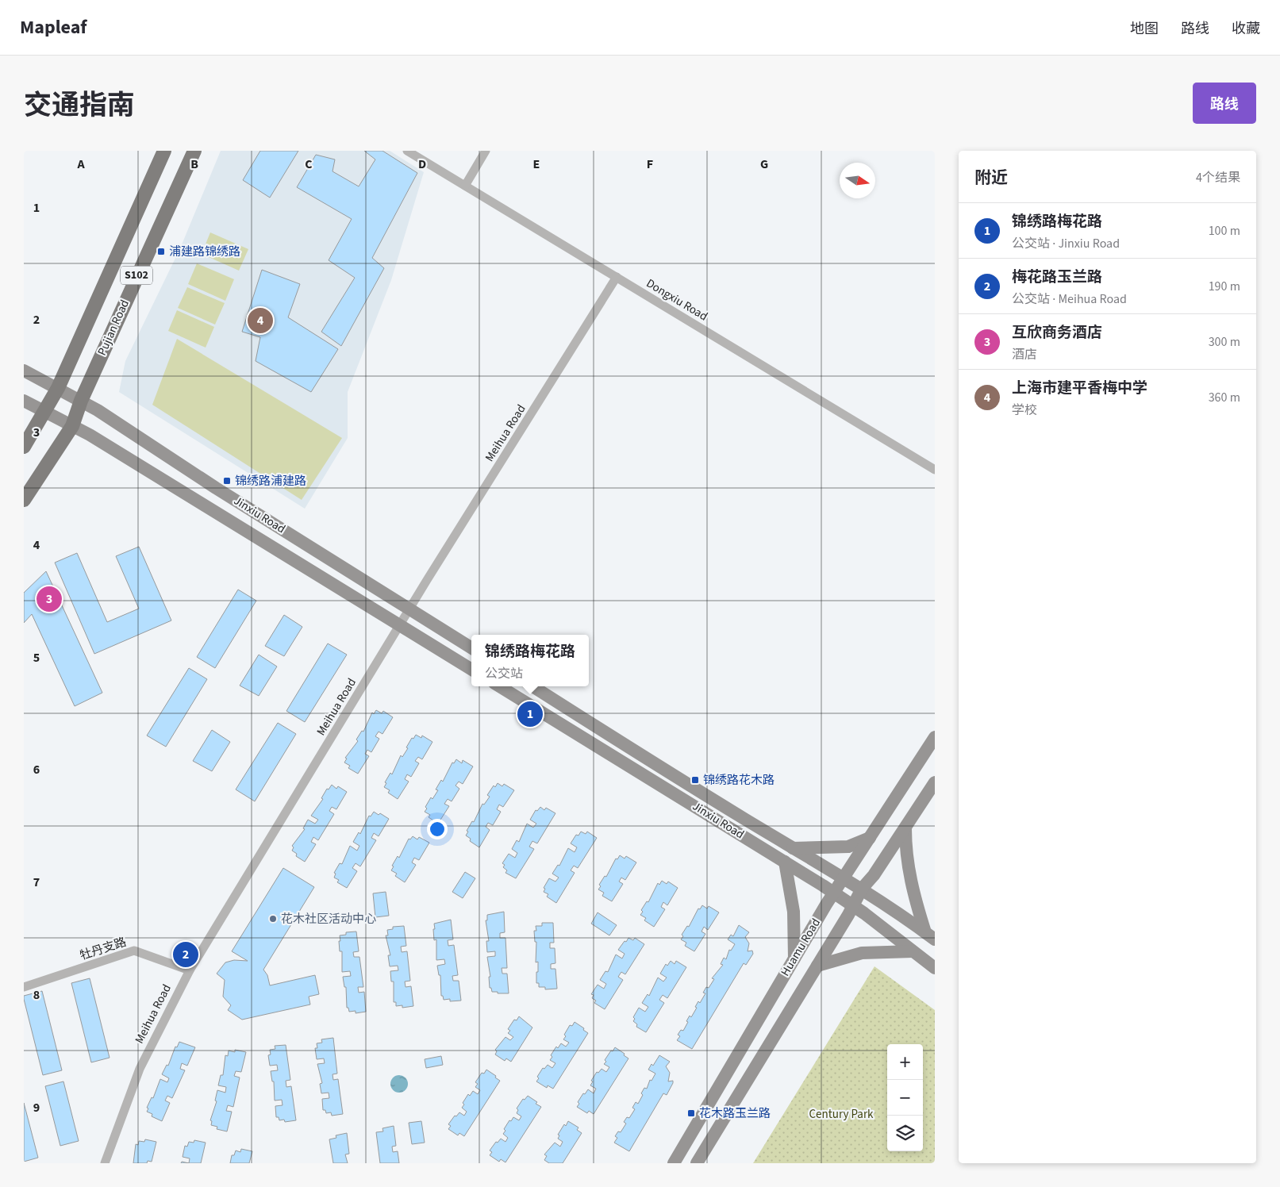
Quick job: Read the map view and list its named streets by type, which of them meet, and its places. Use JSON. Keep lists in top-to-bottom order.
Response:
{
  "streets": {
    "main road": [
      "S102",
      "Pujian Road",
      "Jinxiu Road",
      "Huamu Road"
    ],
    "street": ["Dongxiu Road", "Meihua Road", "牡丹支路"]
  },
  "crossings": [
    ["S102", "Jinxiu Road"],
    ["Dongxiu Road", "Meihua Road"],
    ["Pujian Road", "Jinxiu Road"],
    ["Meihua Road", "Jinxiu Road"],
    ["Meihua Road", "牡丹支路"],
    ["Jinxiu Road", "Huamu Road"]
  ],
  "parks": ["Century Park"],
  "places": {
    "transit": [
      "浦建路锦绣路",
      "锦绣路浦建路",
      "锦绣路花木路",
      "花木路玉兰路"
    ],
    "other": ["花木社区活动中心"]
  },
  "north": "right",
  "page": {
    "header": "Mapleaf",
    "nav": ["地图", "路线", "收藏"],
    "title": "交通指南",
    "buttons": "路线",
    "heading": ["附近", "4个结果"],
    "list": [
      {
        "mark": "1",
        "name": "锦绣路梅花路",
        "note": "公交站 · Jinxiu Road",
        "value": "100 m"
      },
      {
        "mark": "2",
        "name": "梅花路玉兰路",
        "note": "公交站 · Meihua Road",
        "value": "190 m"
      },
      {
        "mark": "3",
        "name": "互欣商务酒店",
        "note": "酒店",
        "value": "300 m"
      },
      {
        "mark": "4",
        "name": "上海市建平香梅中学",
        "note": "学校",
        "value": "360 m"
      }
    ],
    "pins": [
      "4",
      "3",
      "1",
      "2"
    ],
    "popup": ["锦绣路梅花路", "公交站"],
    "map_buttons": ["+", "−"]
  },
  "grid": {
    "columns": [
      "A",
      "B",
      "C",
      "D",
      "E",
      "F",
      "G"
    ],
    "rows": [
      "1",
      "2",
      "3",
      "4",
      "5",
      "6",
      "7",
      "8",
      "9"
    ]
  }
}
